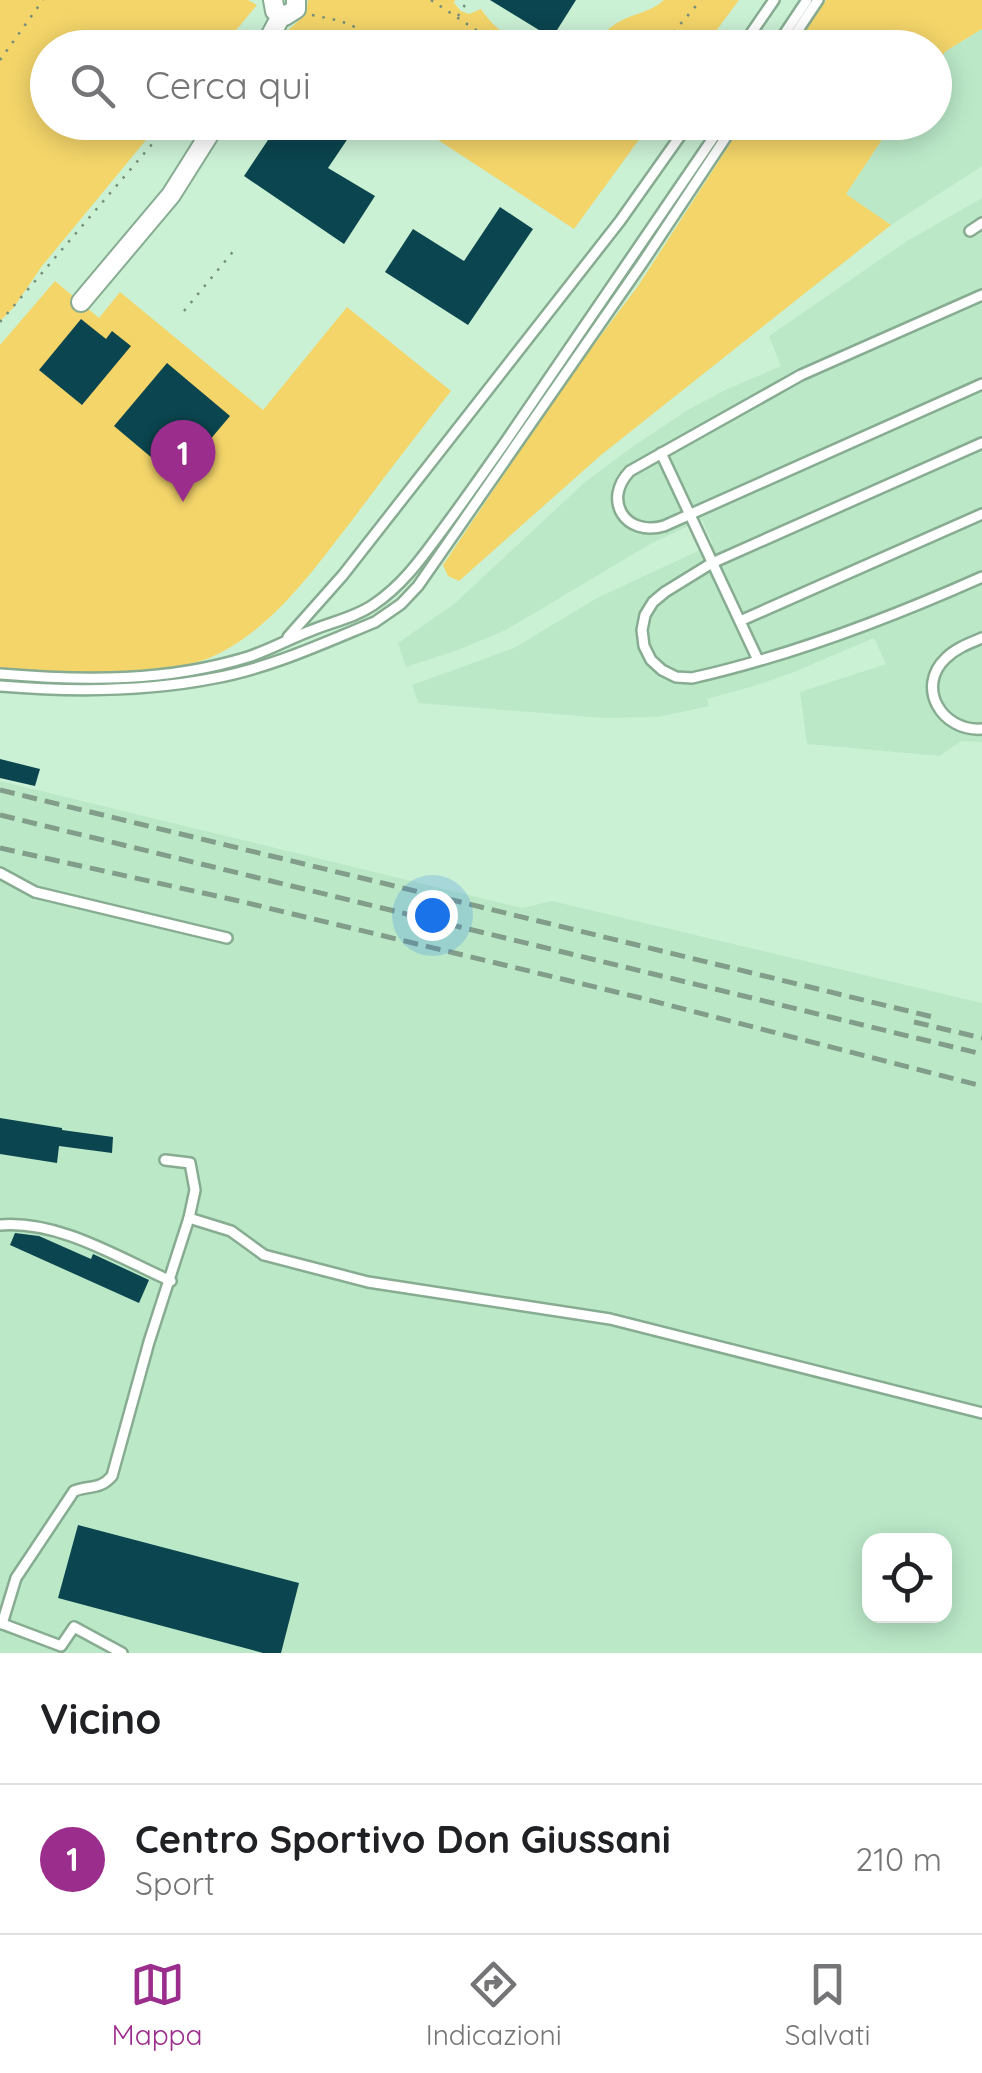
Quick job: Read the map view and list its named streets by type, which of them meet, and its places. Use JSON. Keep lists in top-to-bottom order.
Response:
{
  "page": {
    "search": "Cerca qui",
    "pins": "1",
    "heading": "Vicino",
    "list": [
      {
        "mark": "1",
        "name": "Centro Sportivo Don Giussani",
        "note": "Sport",
        "value": "210 m"
      }
    ],
    "nav": ["Mappa", "Indicazioni", "Salvati"]
  }
}
